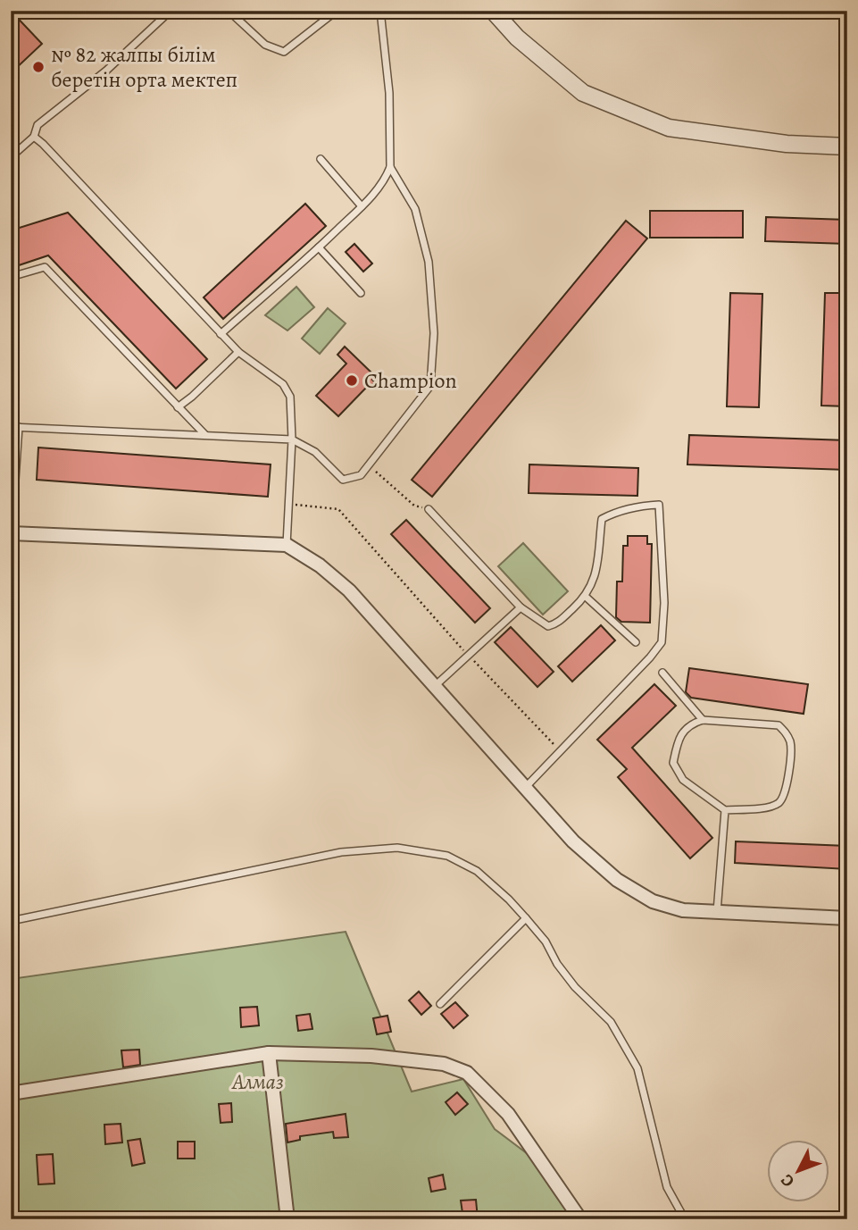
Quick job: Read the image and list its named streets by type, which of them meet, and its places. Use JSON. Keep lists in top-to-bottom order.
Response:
{
  "parks": ["Алмаз"],
  "places": ["№ 82 жалпы білім беретін орта мектеп", "Champion"],
  "north": "bottom left"
}
